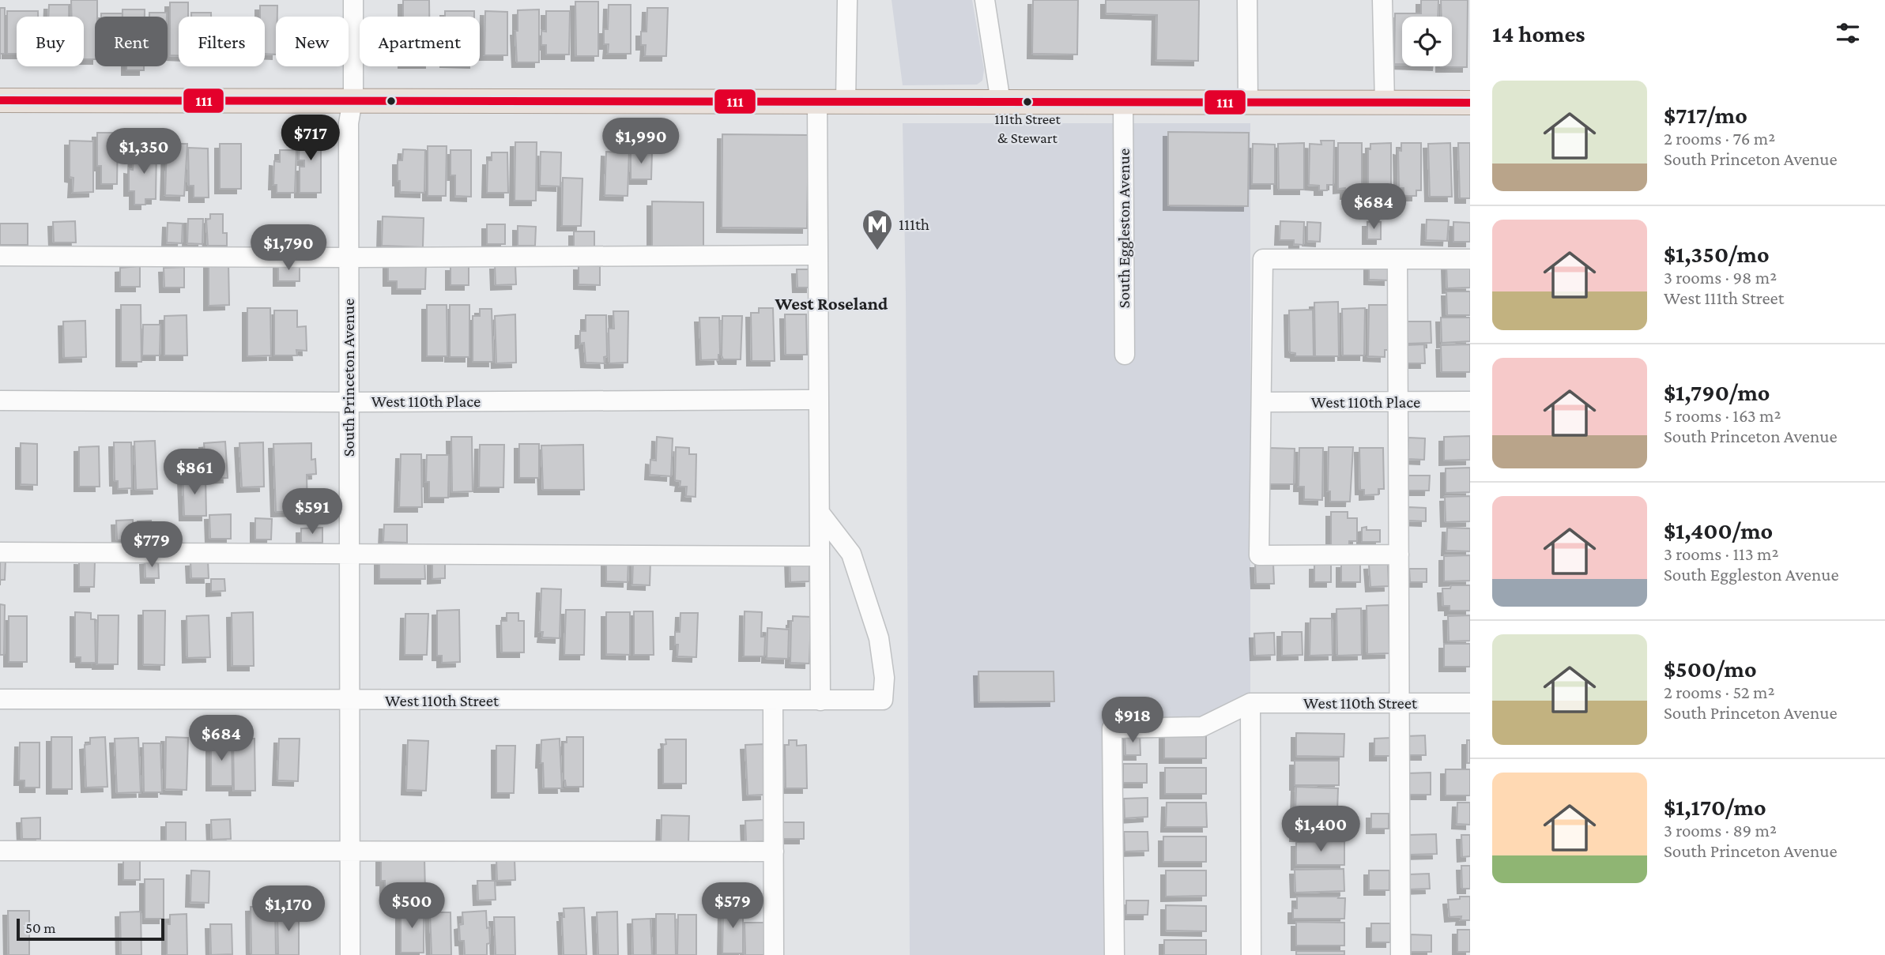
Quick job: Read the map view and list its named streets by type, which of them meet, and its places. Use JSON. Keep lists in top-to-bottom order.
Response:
{
  "streets": {
    "street": [
      "South Eggleston Avenue",
      "South Princeton Avenue",
      "West 110th Place",
      "West 110th Street"
    ]
  },
  "crossings": [
    ["South Princeton Avenue", "West 110th Place"],
    ["South Princeton Avenue", "West 110th Street"]
  ],
  "districts": ["West Roseland"],
  "places": {
    "other": ["111th Street & Stewart"],
    "metro station": ["111th"]
  },
  "lines": ["transit line 111"],
  "scale_bar": "50 m",
  "page": {
    "heading": "14 homes",
    "chip": [
      "Buy",
      "Rent",
      "Filters",
      "New",
      "Apartment"
    ],
    "list": [
      {
        "name": "$717/mo",
        "note": "2 rooms · 76 m² · South Princeton Avenue"
      },
      {
        "name": "$1,350/mo",
        "note": "3 rooms · 98 m² · West 111th Street"
      },
      {
        "name": "$1,790/mo",
        "note": "5 rooms · 163 m² · South Princeton Avenue"
      },
      {
        "name": "$1,400/mo",
        "note": "3 rooms · 113 m² · South Eggleston Avenue"
      },
      {
        "name": "$500/mo",
        "note": "2 rooms · 52 m² · South Princeton Avenue"
      },
      {
        "name": "$1,170/mo",
        "note": "3 rooms · 89 m² · South Princeton Avenue"
      }
    ],
    "price": [
      "$717",
      "$1,990",
      "$1,350",
      "$684",
      "$1,790",
      "$861",
      "$591",
      "$779",
      "$918",
      "$684",
      "$1,400",
      "$500",
      "$579",
      "$1,170"
    ],
    "scale": "50 m"
  }
}
